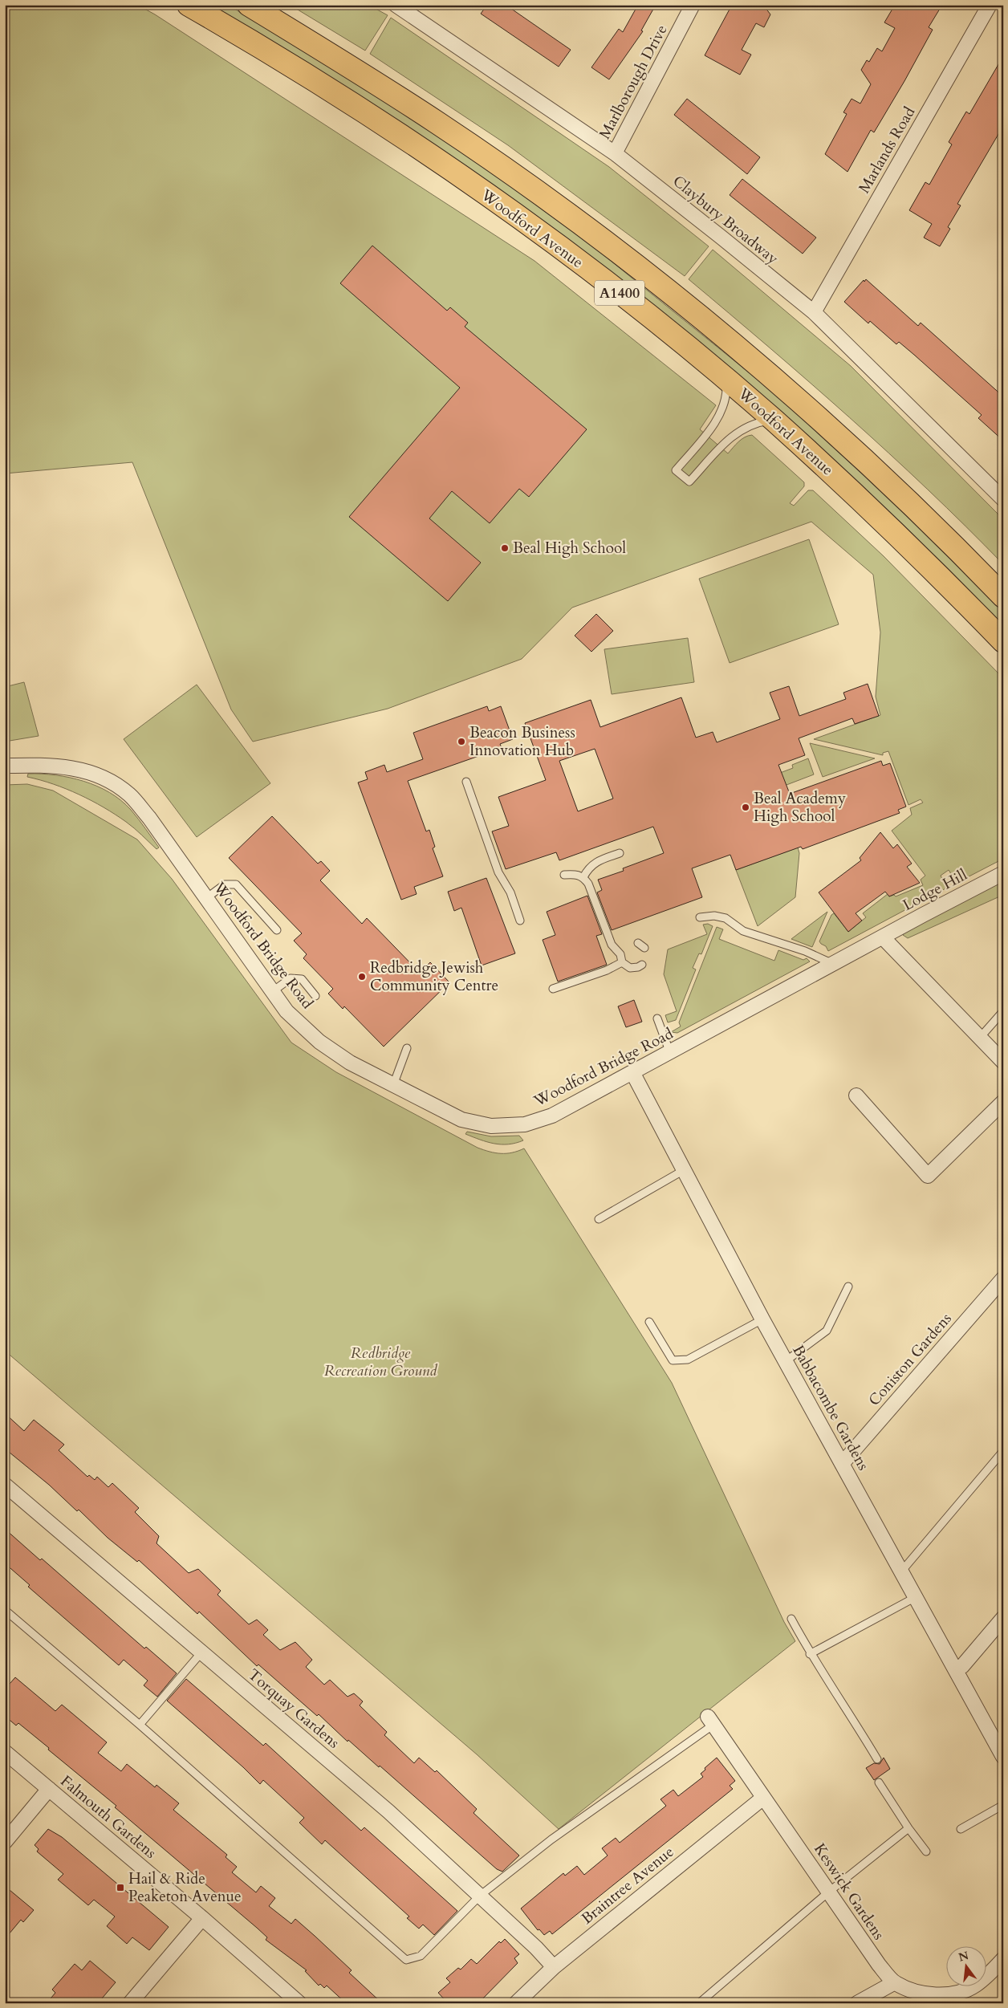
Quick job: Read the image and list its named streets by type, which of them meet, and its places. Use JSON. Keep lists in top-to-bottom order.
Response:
{
  "streets": {
    "highway": ["Woodford Avenue", "A1400"],
    "street": [
      "Marlborough Drive",
      "Marlands Road",
      "Claybury Broadway",
      "Lodge Hill",
      "Woodford Bridge Road",
      "Coniston Gardens",
      "Babbacombe Gardens",
      "Torquay Gardens",
      "Falmouth Gardens",
      "Braintree Avenue",
      "Keswick Gardens"
    ]
  },
  "crossings": [
    ["Marlborough Drive", "Claybury Broadway"],
    ["Marlands Road", "Claybury Broadway"],
    ["Lodge Hill", "Woodford Bridge Road"],
    ["Woodford Bridge Road", "Babbacombe Gardens"],
    ["Coniston Gardens", "Babbacombe Gardens"],
    ["Torquay Gardens", "Braintree Avenue"],
    ["Braintree Avenue", "Keswick Gardens"]
  ],
  "parks": ["Redbridge Recreation Ground"],
  "places": {
    "other": [
      "Beal High School",
      "Beacon Business Innovation Hub",
      "Beal Academy High School",
      "Redbridge Jewish Community Centre"
    ],
    "transit": ["Hail & Ride Peaketon Avenue"]
  },
  "north": "top"
}
